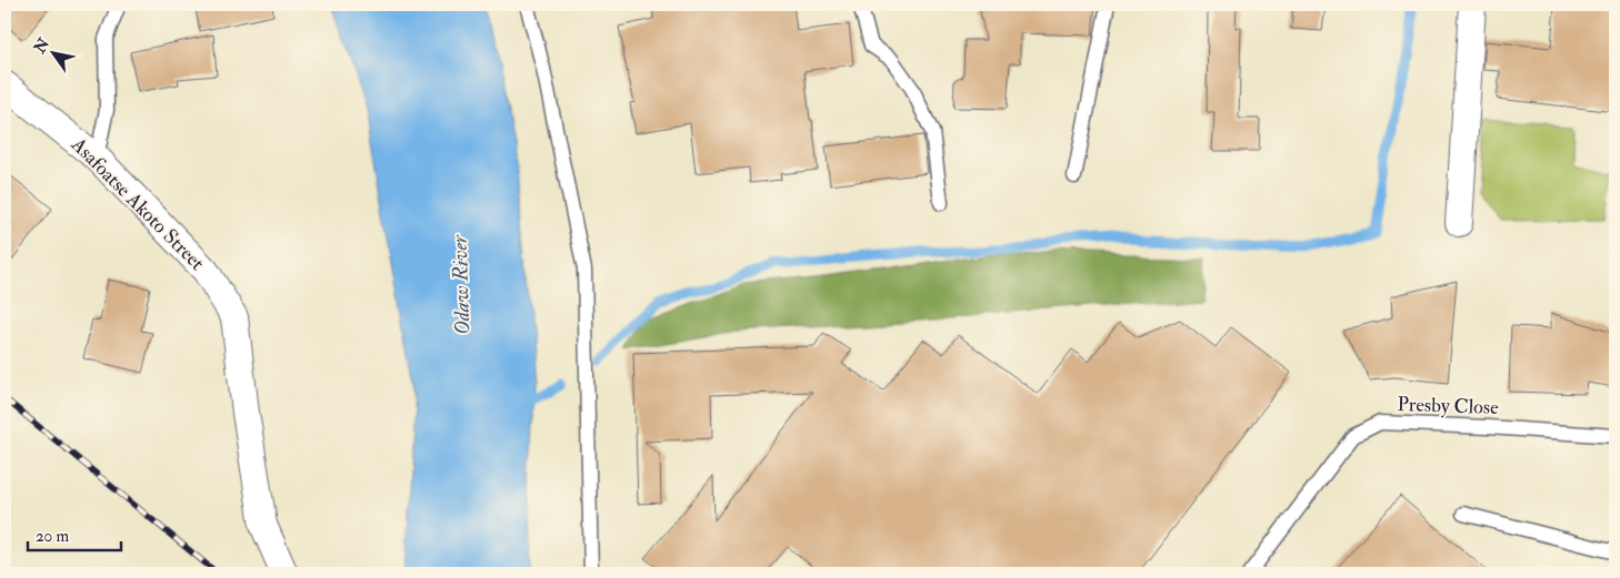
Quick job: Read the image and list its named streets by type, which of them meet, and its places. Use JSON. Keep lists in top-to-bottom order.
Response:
{
  "streets": {
    "street": ["Asafoatse Akoto Street"],
    "lane": ["Presby Close"]
  },
  "water": ["Odaw River"],
  "scale_bar": "20 m",
  "north": "top left"
}
